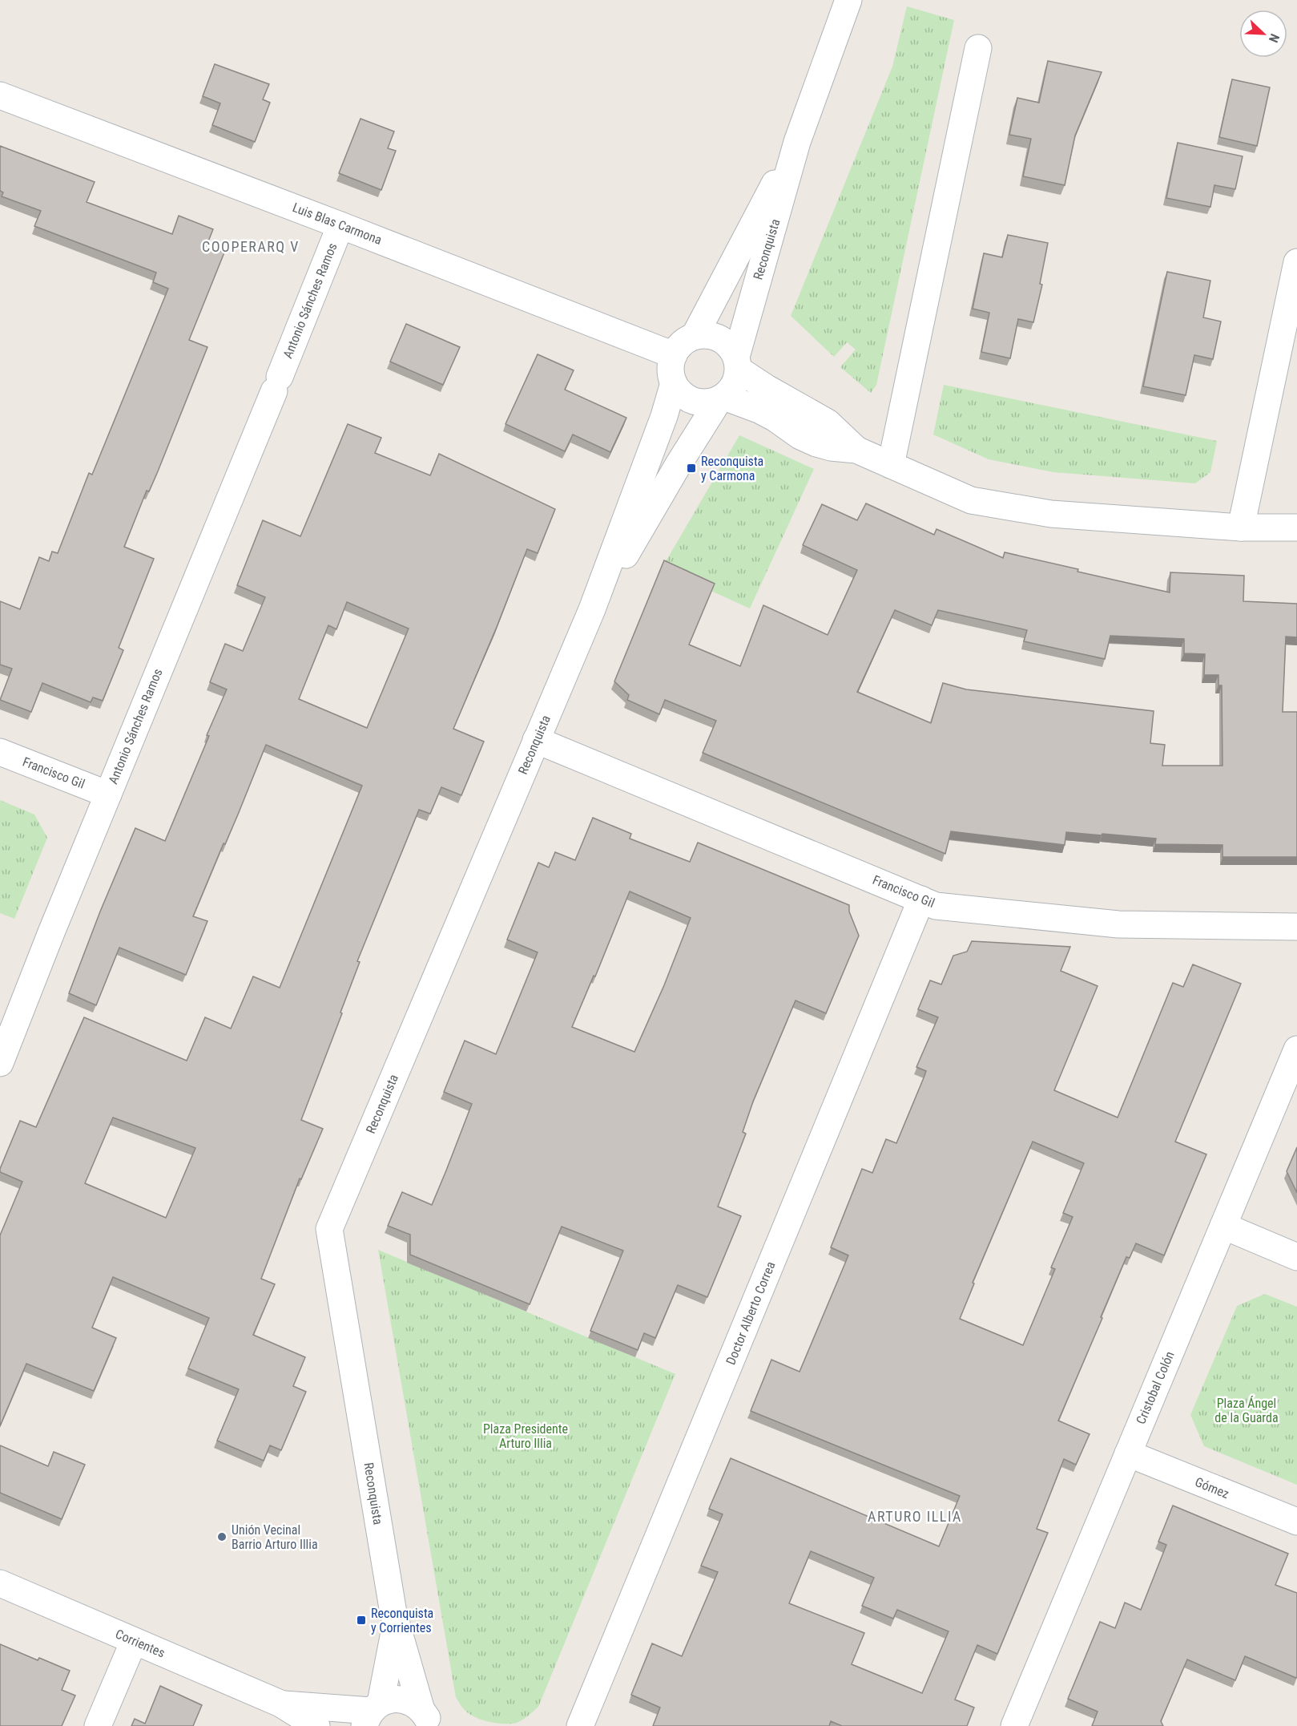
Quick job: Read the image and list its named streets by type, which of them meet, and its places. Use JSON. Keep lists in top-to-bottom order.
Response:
{
  "streets": {
    "street": [
      "Luis Blas Carmona",
      "Reconquista",
      "Antonio Sánches Ramos",
      "Francisco Gil",
      "Doctor Alberto Correa",
      "Cristobal Colón",
      "Gómez",
      "Corrientes"
    ]
  },
  "crossings": [
    ["Luis Blas Carmona", "Reconquista"],
    ["Luis Blas Carmona", "Antonio Sánches Ramos"],
    ["Reconquista", "Francisco Gil"],
    ["Reconquista", "Corrientes"],
    ["Antonio Sánches Ramos", "Francisco Gil"],
    ["Francisco Gil", "Doctor Alberto Correa"],
    ["Cristobal Colón", "Gómez"]
  ],
  "districts": ["COOPERARQ V", "ARTURO ILLIA"],
  "parks": ["Plaza Ángel de la Guarda", "Plaza Presidente Arturo Illia"],
  "places": {
    "transit": ["Reconquista y Carmona", "Reconquista y Corrientes"],
    "other": ["Unión Vecinal Barrio Arturo Illia"]
  },
  "north": "bottom right"
}
